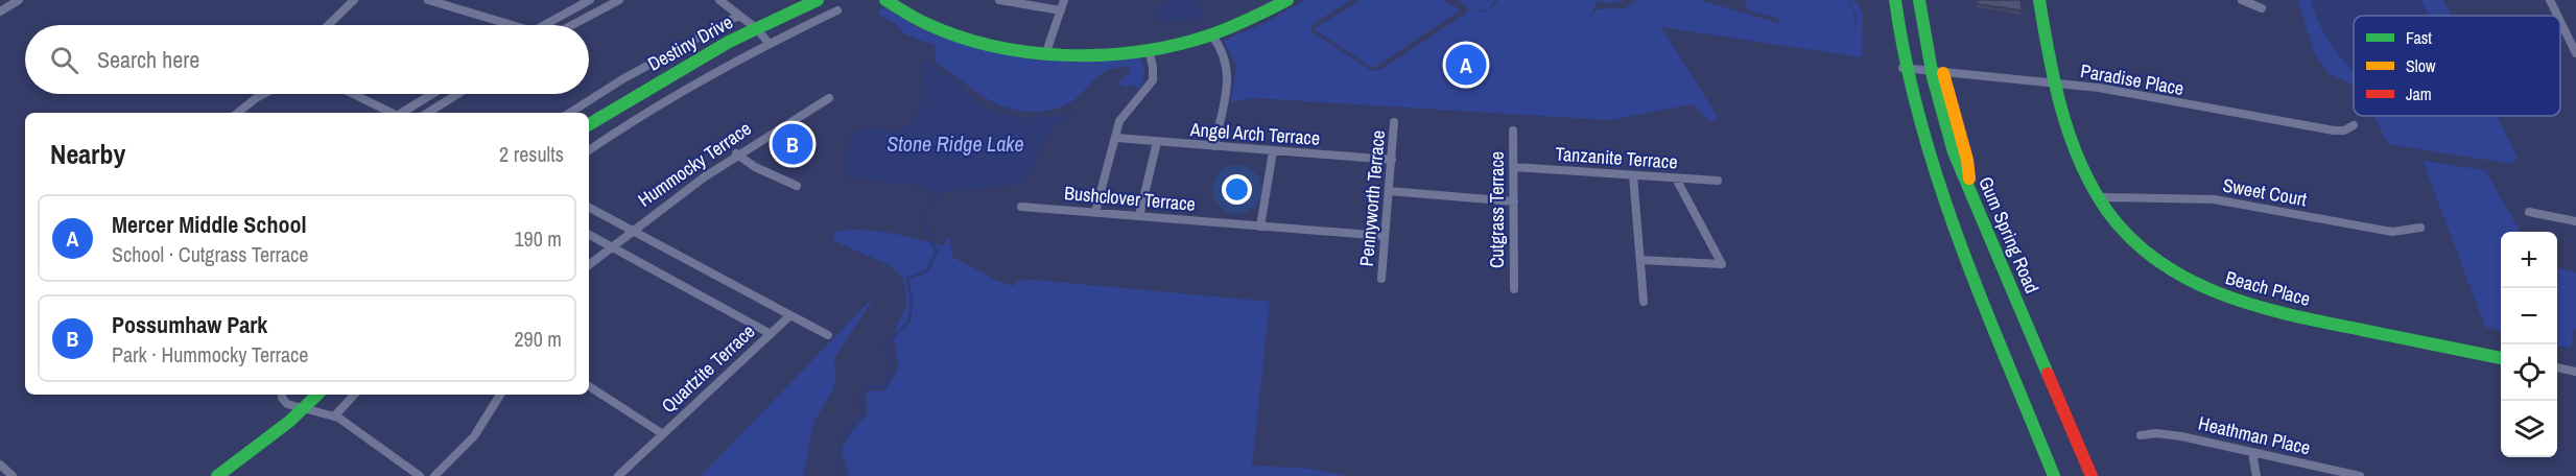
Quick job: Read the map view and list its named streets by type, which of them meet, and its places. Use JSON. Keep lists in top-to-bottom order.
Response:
{
  "streets": {
    "street": [
      "Destiny Drive",
      "Paradise Place",
      "Angel Arch Terrace",
      "Tanzanite Terrace",
      "Hummocky Terrace",
      "Sweet Court",
      "Bushclover Terrace",
      "Pennyworth Terrace",
      "Cutgrass Terrace",
      "Gum Spring Road",
      "Beach Place",
      "Quartzite Terrace",
      "Heathman Place"
    ]
  },
  "crossings": [
    ["Paradise Place", "Gum Spring Road"],
    ["Paradise Place", "Beach Place"],
    ["Angel Arch Terrace", "Pennyworth Terrace"],
    ["Tanzanite Terrace", "Cutgrass Terrace"],
    ["Sweet Court", "Beach Place"],
    ["Bushclover Terrace", "Pennyworth Terrace"]
  ],
  "water": ["Stone Ridge Lake"],
  "legend": ["Fast", "Slow", "Jam"],
  "page": {
    "search": "Search here",
    "pins": ["A", "B"],
    "heading": ["Nearby", "2 results"],
    "list": [
      {
        "mark": "A",
        "name": "Mercer Middle School",
        "note": "School · Cutgrass Terrace",
        "value": "190 m"
      },
      {
        "mark": "B",
        "name": "Possumhaw Park",
        "note": "Park · Hummocky Terrace",
        "value": "290 m"
      }
    ],
    "map_buttons": ["+", "−"]
  }
}
